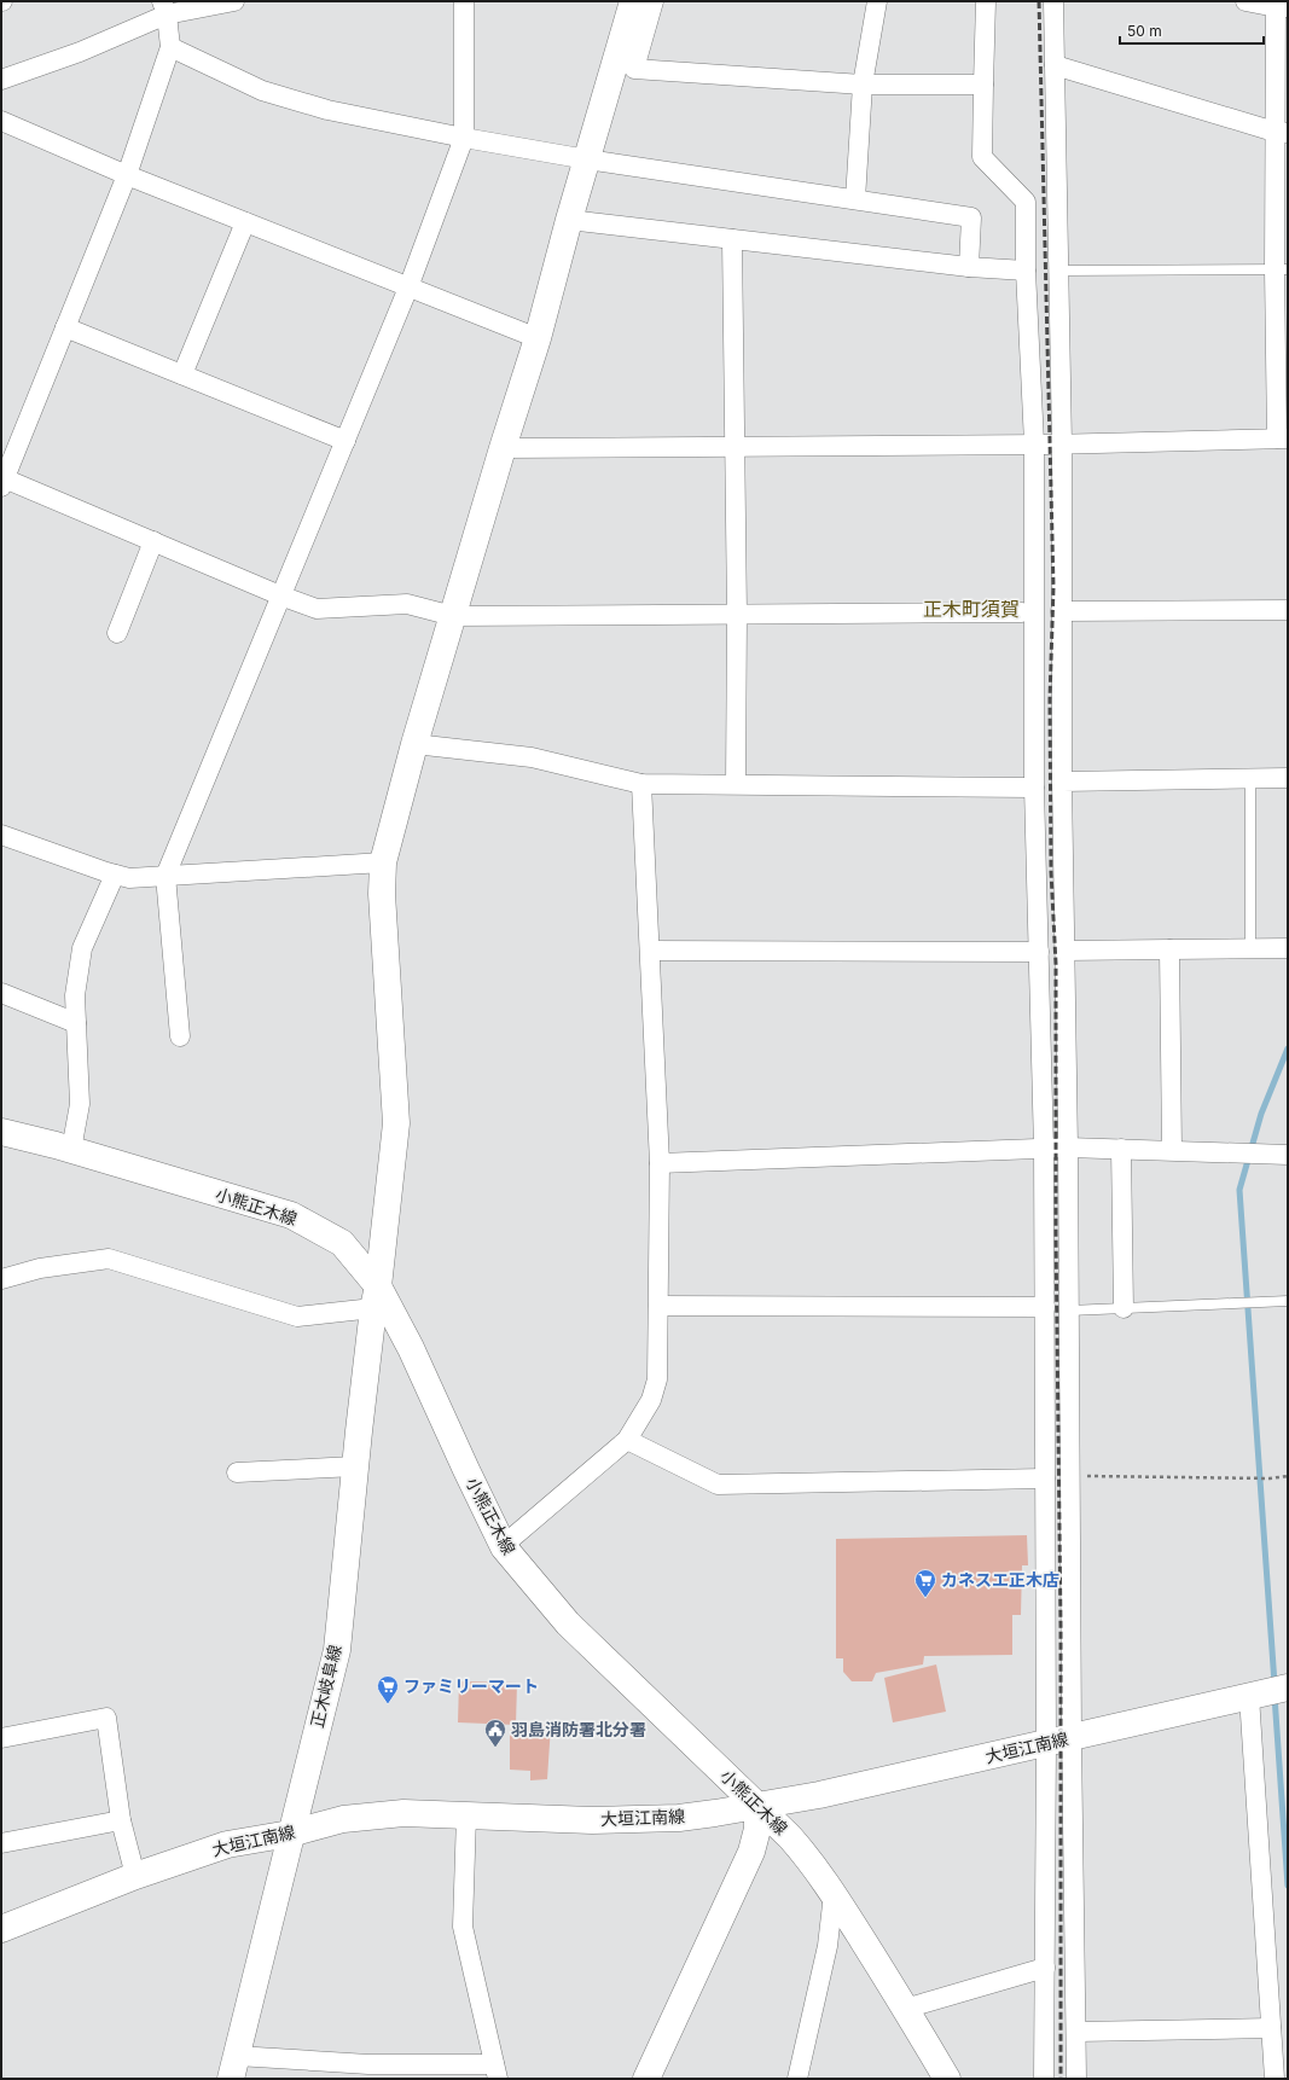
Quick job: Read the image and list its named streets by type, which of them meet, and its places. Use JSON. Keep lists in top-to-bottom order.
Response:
{
  "streets": {
    "street": ["小熊正木線", "正木岐阜線", "大垣江南線"]
  },
  "crossings": [
    ["小熊正木線", "正木岐阜線"],
    ["小熊正木線", "大垣江南線"],
    ["正木岐阜線", "大垣江南線"]
  ],
  "districts": ["正木町須賀"],
  "places": {
    "supermarket": ["カネスエ正木店", "ファミリーマート"],
    "public building": ["羽島消防署北分署"]
  },
  "scale_bar": "50 m"
}
